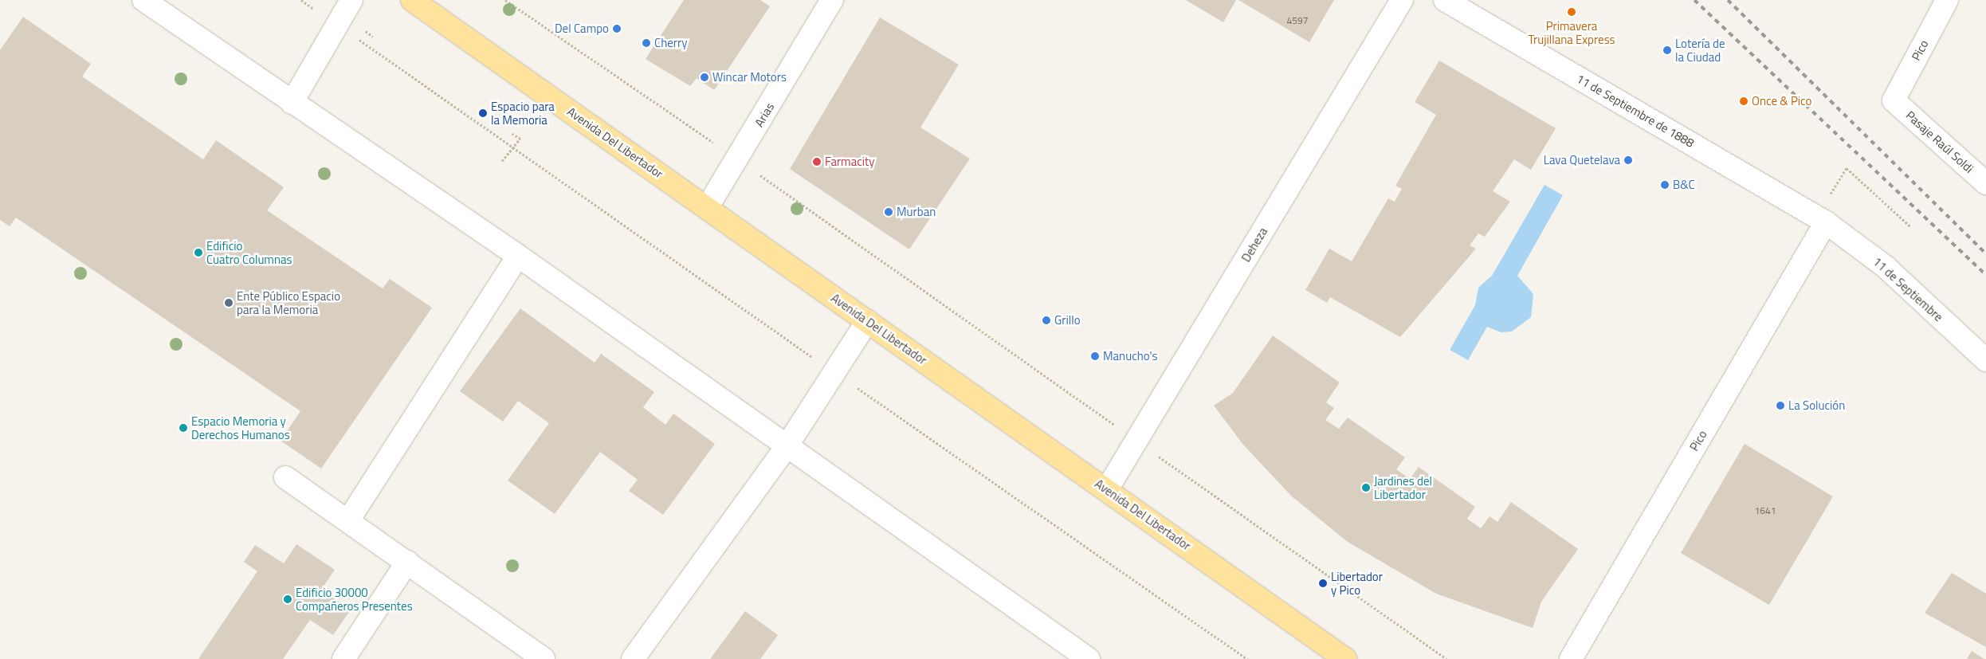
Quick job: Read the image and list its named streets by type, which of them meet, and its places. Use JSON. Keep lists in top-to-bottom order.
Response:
{
  "streets": {
    "main road": ["Avenida Del Libertador"],
    "street": [
      "Pico",
      "11 de Septiembre de 1888",
      "Arias",
      "Pasaje Raúl Soldi",
      "Deheza",
      "11 de Septiembre"
    ]
  },
  "crossings": [
    ["Pico", "11 de Septiembre de 1888"],
    ["Pico", "Pasaje Raúl Soldi"],
    ["Pico", "11 de Septiembre"],
    ["11 de Septiembre de 1888", "11 de Septiembre"],
    ["Arias", "Avenida Del Libertador"],
    ["Avenida Del Libertador", "Deheza"]
  ],
  "places": [
    "Primavera Trujillana Express",
    "Del Campo",
    "Cherry",
    "Lotería de la Ciudad",
    "Wincar Motors",
    "Once & Pico",
    "Espacio para la Memoria",
    "Lava Quetelava",
    "Farmacity",
    "B&C",
    "Murban",
    "Edificio Cuatro Columnas",
    "Ente Público Espacio para la Memoria",
    "Grillo",
    "Manucho's",
    "La Solución",
    "Espacio Memoria y Derechos Humanos",
    "Jardines del Libertador",
    "Libertador y Pico",
    "Edificio 30000 Compañeros Presentes"
  ],
  "house_numbers": ["4597", "1641"]
}
